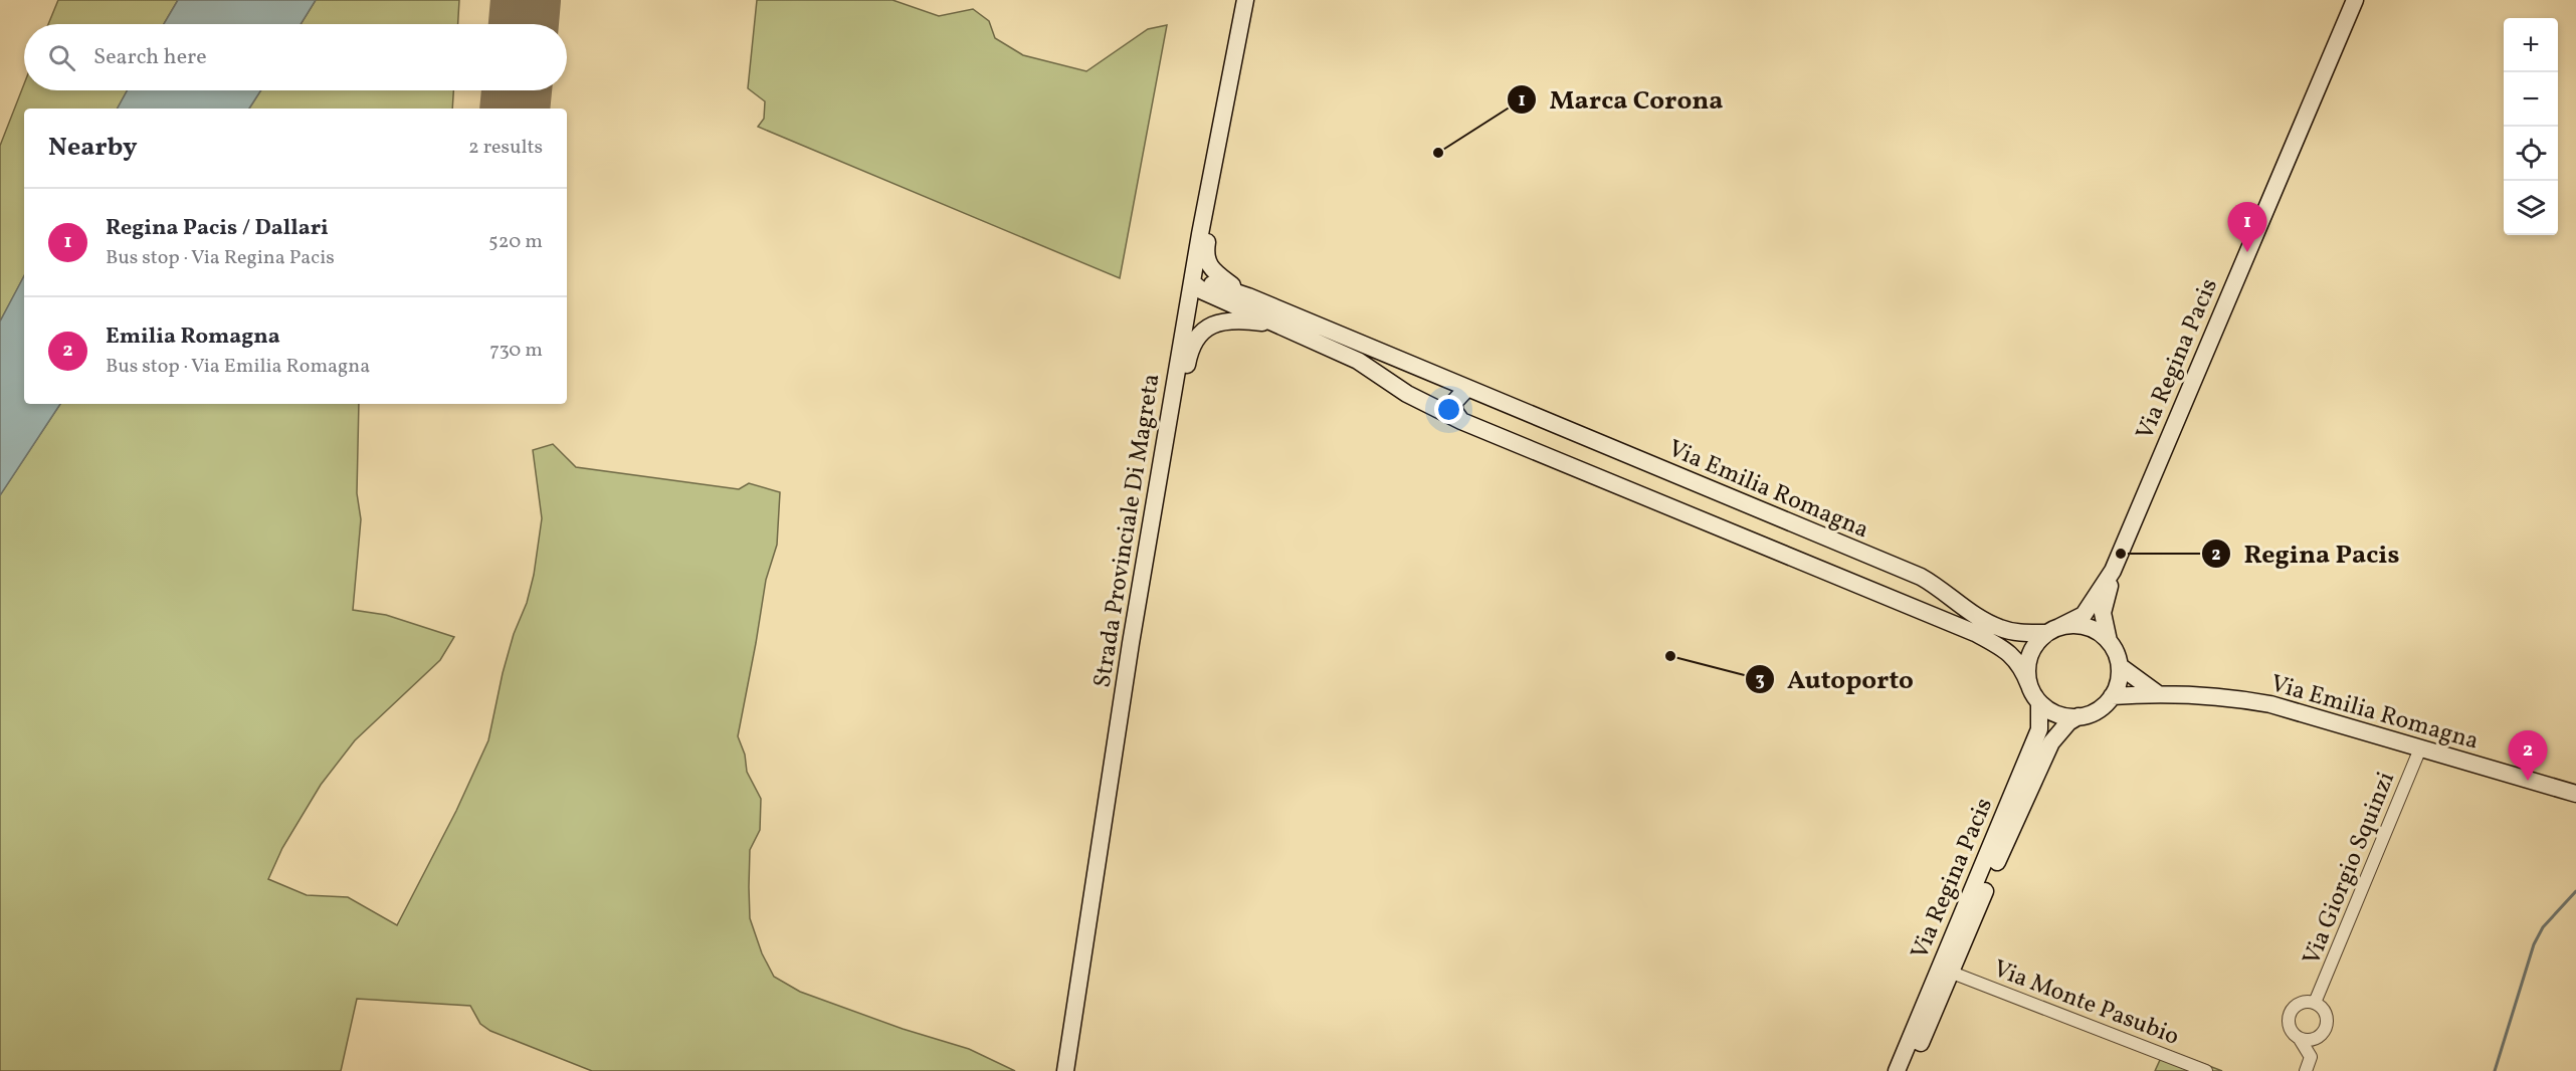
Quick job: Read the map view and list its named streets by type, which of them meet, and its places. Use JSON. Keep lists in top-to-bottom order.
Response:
{
  "streets": {
    "street": [
      "Via Regina Pacis",
      "Via Emilia Romagna",
      "Strada Provinciale Di Magreta",
      "Via Giorgio Squinzi",
      "Via Monte Pasubio"
    ]
  },
  "crossings": [
    ["Via Regina Pacis", "Via Emilia Romagna"],
    ["Via Regina Pacis", "Via Monte Pasubio"],
    ["Via Emilia Romagna", "Strada Provinciale Di Magreta"],
    ["Via Emilia Romagna", "Via Giorgio Squinzi"]
  ],
  "places": ["Marca Corona", "Regina Pacis", "Autoporto"],
  "page": {
    "map_buttons": ["+", "−"],
    "search": "Search here",
    "heading": ["Nearby", "2 results"],
    "list": [
      {
        "mark": "1",
        "name": "Regina Pacis / Dallari",
        "note": "Bus stop · Via Regina Pacis",
        "value": "520 m"
      },
      {
        "mark": "2",
        "name": "Emilia Romagna",
        "note": "Bus stop · Via Emilia Romagna",
        "value": "730 m"
      }
    ],
    "pins": ["1", "2"]
  }
}
